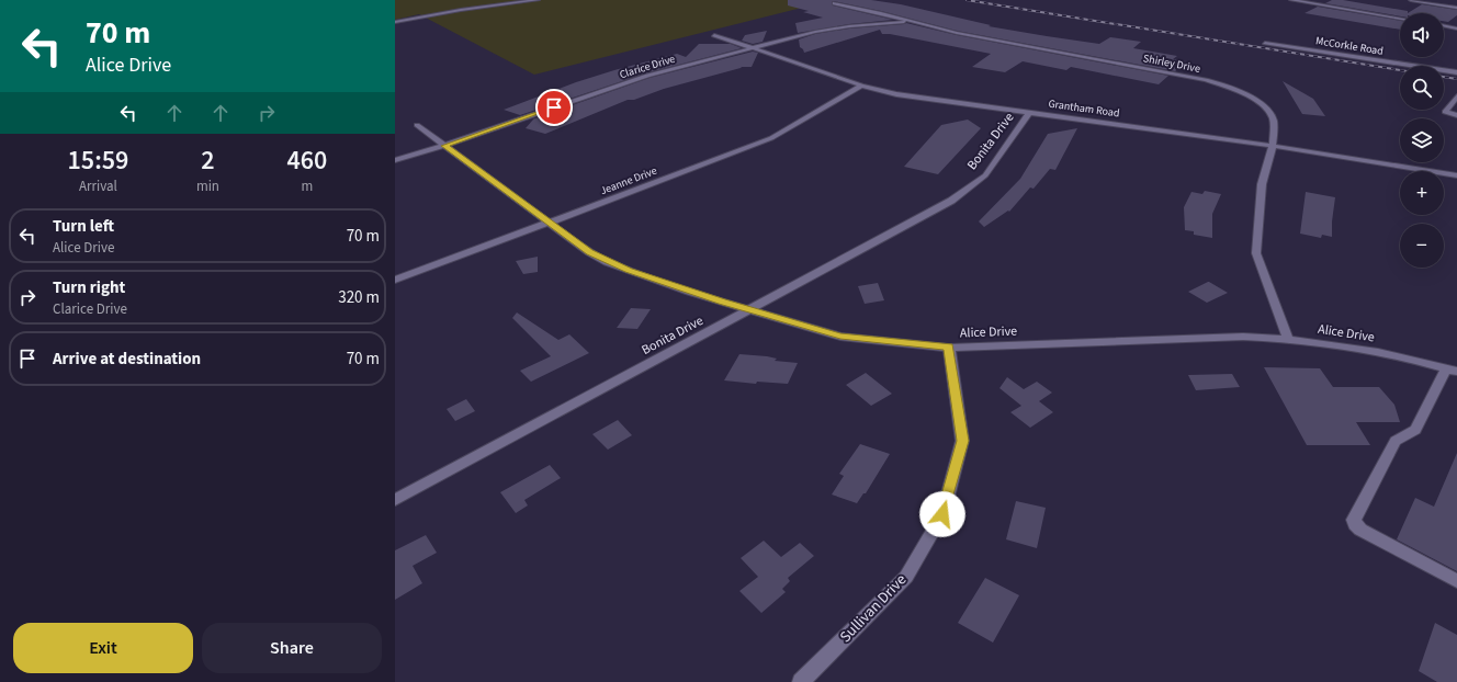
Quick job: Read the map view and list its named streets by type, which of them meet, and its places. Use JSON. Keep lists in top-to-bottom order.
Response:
{
  "streets": {
    "street": [
      "McCorkle Road",
      "Shirley Drive",
      "Clarice Drive",
      "Grantham Road",
      "Bonita Drive",
      "Jeanne Drive",
      "Alice Drive",
      "Sullivan Drive"
    ]
  },
  "crossings": [
    ["Shirley Drive", "Clarice Drive"],
    ["Shirley Drive", "Grantham Road"],
    ["Shirley Drive", "Alice Drive"],
    ["Clarice Drive", "Grantham Road"],
    ["Clarice Drive", "Alice Drive"],
    ["Grantham Road", "Bonita Drive"],
    ["Grantham Road", "Jeanne Drive"],
    ["Bonita Drive", "Alice Drive"],
    ["Jeanne Drive", "Alice Drive"],
    ["Alice Drive", "Sullivan Drive"]
  ],
  "page": {
    "turn": ["70 m", "Alice Drive"],
    "map_buttons": ["+", "−"],
    "eta": [
      "15:59",
      "Arrival",
      "2",
      "min",
      "460",
      "m"
    ],
    "list": [
      {
        "name": "Turn left",
        "note": "Alice Drive",
        "value": "70 m"
      },
      {
        "name": "Turn right",
        "note": "Clarice Drive",
        "value": "320 m"
      },
      {
        "name": "Arrive at destination",
        "value": "70 m"
      }
    ],
    "buttons": ["Exit", "Share"]
  }
}
